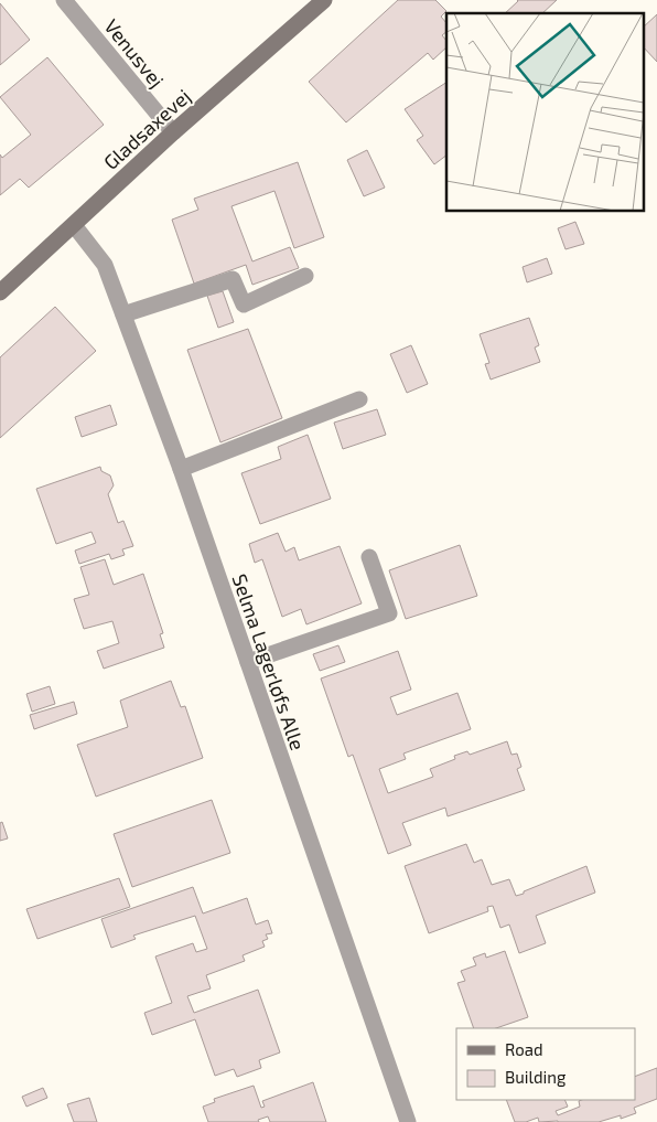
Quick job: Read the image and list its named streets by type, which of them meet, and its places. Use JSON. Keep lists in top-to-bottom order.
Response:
{
  "streets": {
    "street": ["Venusvej", "Gladsaxevej", "Selma Lagerløfs Alle"]
  },
  "crossings": [
    ["Venusvej", "Gladsaxevej"],
    ["Gladsaxevej", "Selma Lagerløfs Alle"]
  ],
  "legend": ["Road", "Building"]
}
